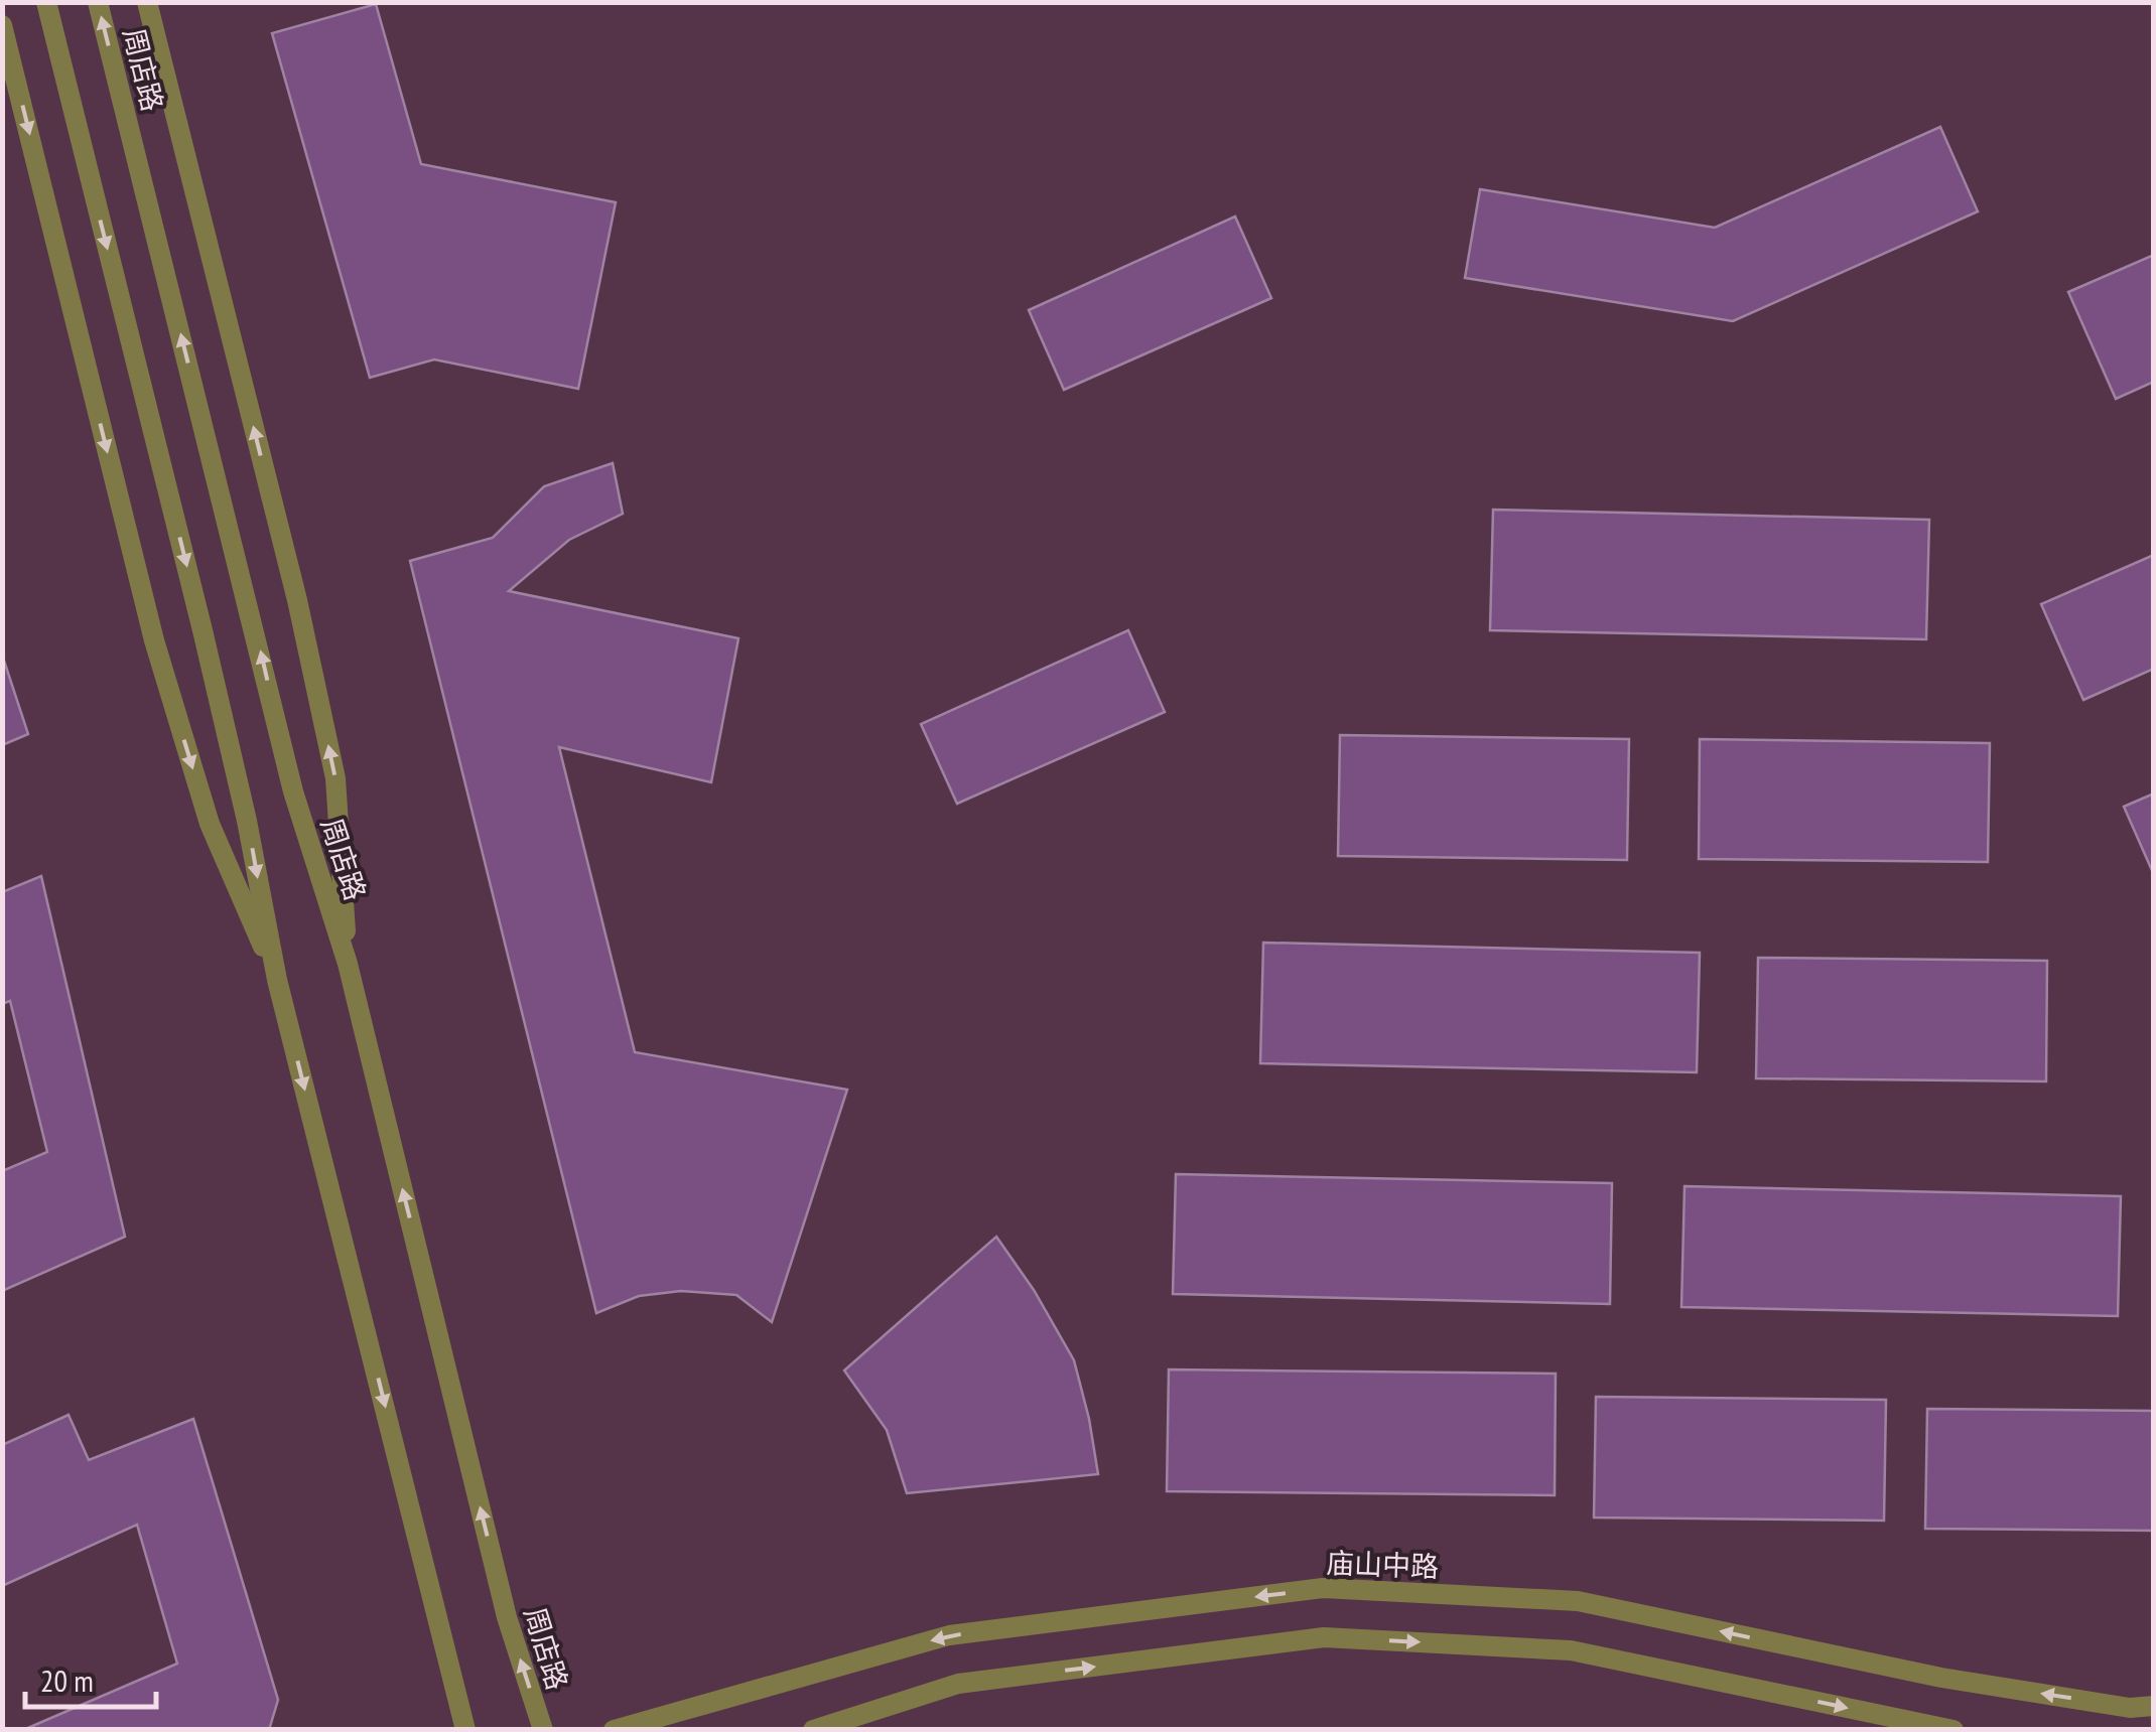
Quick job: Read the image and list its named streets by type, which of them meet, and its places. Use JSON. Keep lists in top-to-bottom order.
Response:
{
  "streets": {
    "street": ["周店路", "庙山中路"]
  },
  "scale_bar": "20 m"
}
